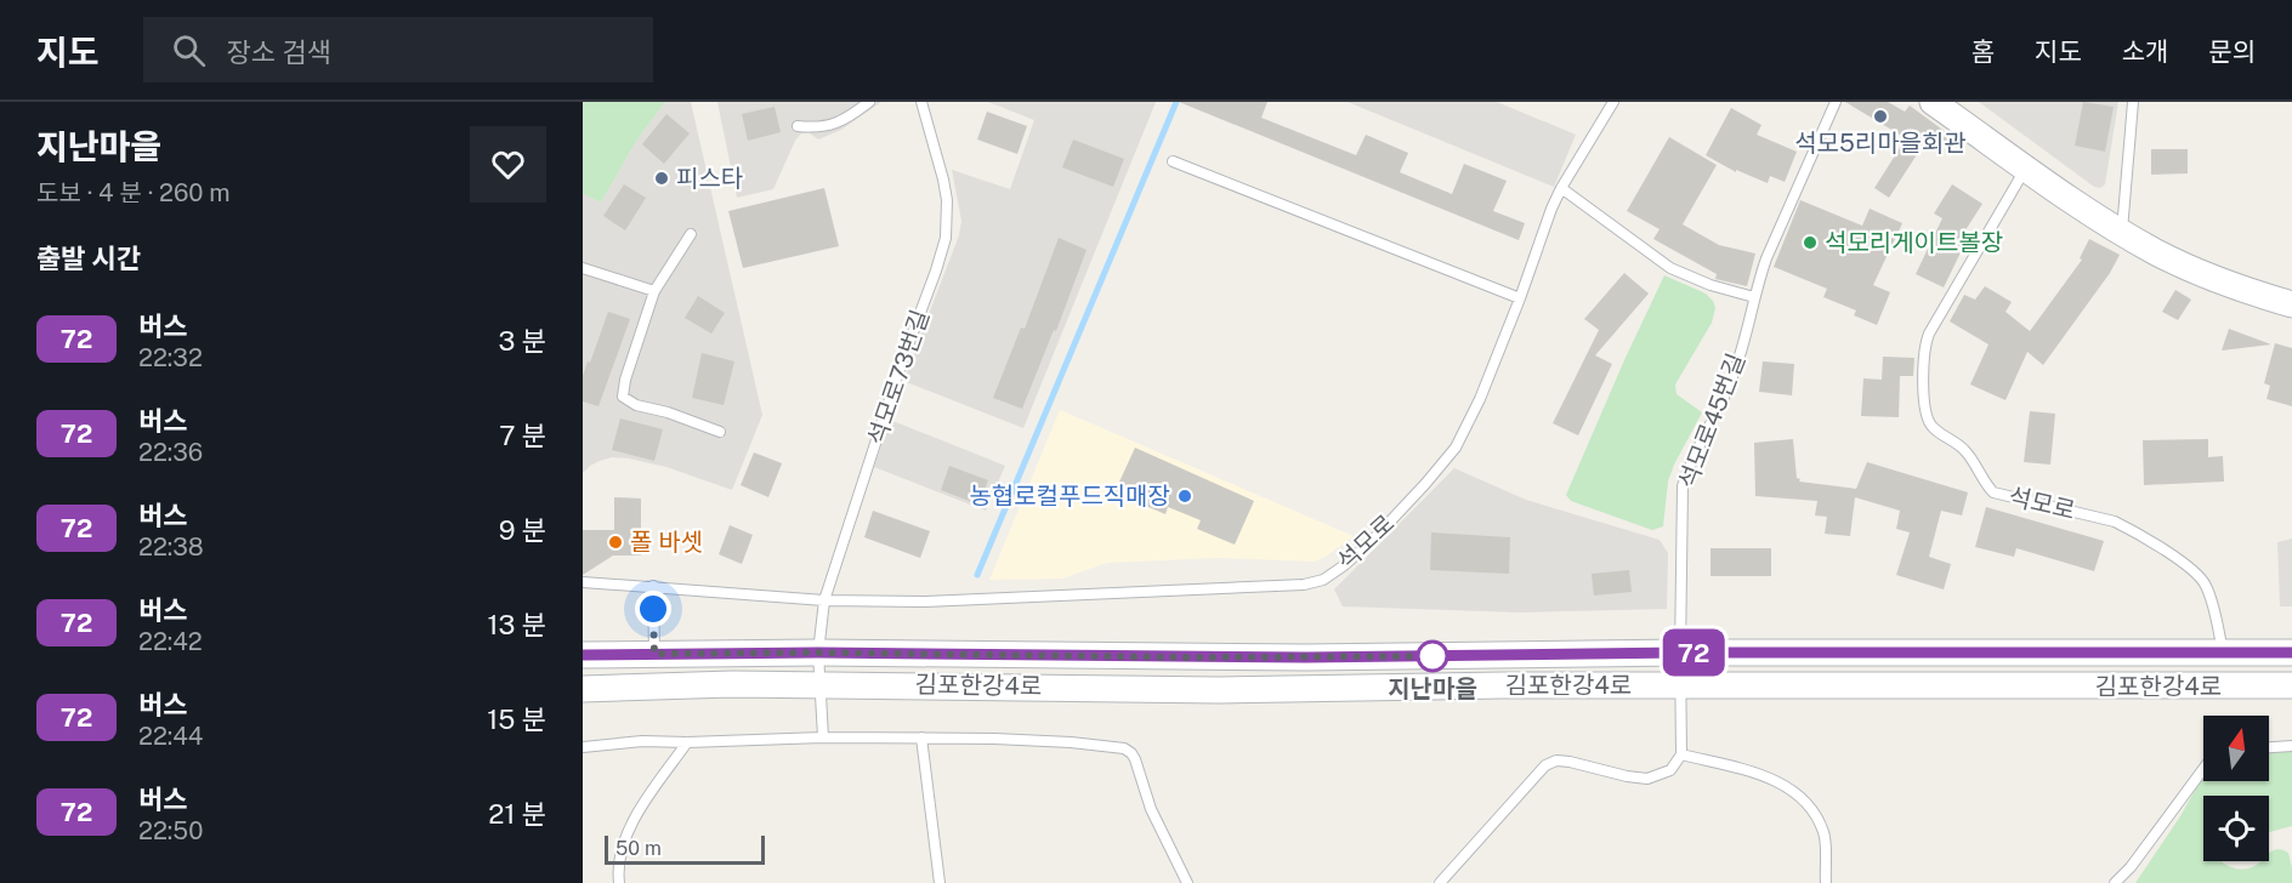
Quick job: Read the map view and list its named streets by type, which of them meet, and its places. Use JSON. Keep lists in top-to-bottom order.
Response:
{
  "streets": {
    "street": ["김포한강4로"],
    "lane": ["석모로73번길", "석모로45번길", "석모로"]
  },
  "crossings": [
    ["석모로73번길", "석모로"],
    ["석모로73번길", "김포한강4로"],
    ["석모로45번길", "김포한강4로"],
    ["석모로", "김포한강4로"]
  ],
  "places": [
    "석모5리마을회관",
    "피스타",
    "석모리게이트볼장",
    "농협로컬푸드직매장",
    "폴 바셋",
    "지난마을"
  ],
  "lines": ["bus line 72"],
  "scale_bar": "50 m",
  "north": "top",
  "page": {
    "header": "지도",
    "search": "장소 검색",
    "nav": [
      "홈",
      "지도",
      "소개",
      "문의"
    ],
    "heading": [
      ["지난마을", "도보 · 4 분 · 260 m"],
      "출발 시간"
    ],
    "on_map": "72",
    "list": [
      {
        "mark": "72",
        "name": "버스",
        "note": "22:32",
        "value": "3 분"
      },
      {
        "mark": "72",
        "name": "버스",
        "note": "22:36",
        "value": "7 분"
      },
      {
        "mark": "72",
        "name": "버스",
        "note": "22:38",
        "value": "9 분"
      },
      {
        "mark": "72",
        "name": "버스",
        "note": "22:42",
        "value": "13 분"
      },
      {
        "mark": "72",
        "name": "버스",
        "note": "22:44",
        "value": "15 분"
      },
      {
        "mark": "72",
        "name": "버스",
        "note": "22:50",
        "value": "21 분"
      }
    ],
    "scale": "50 m"
  }
}
